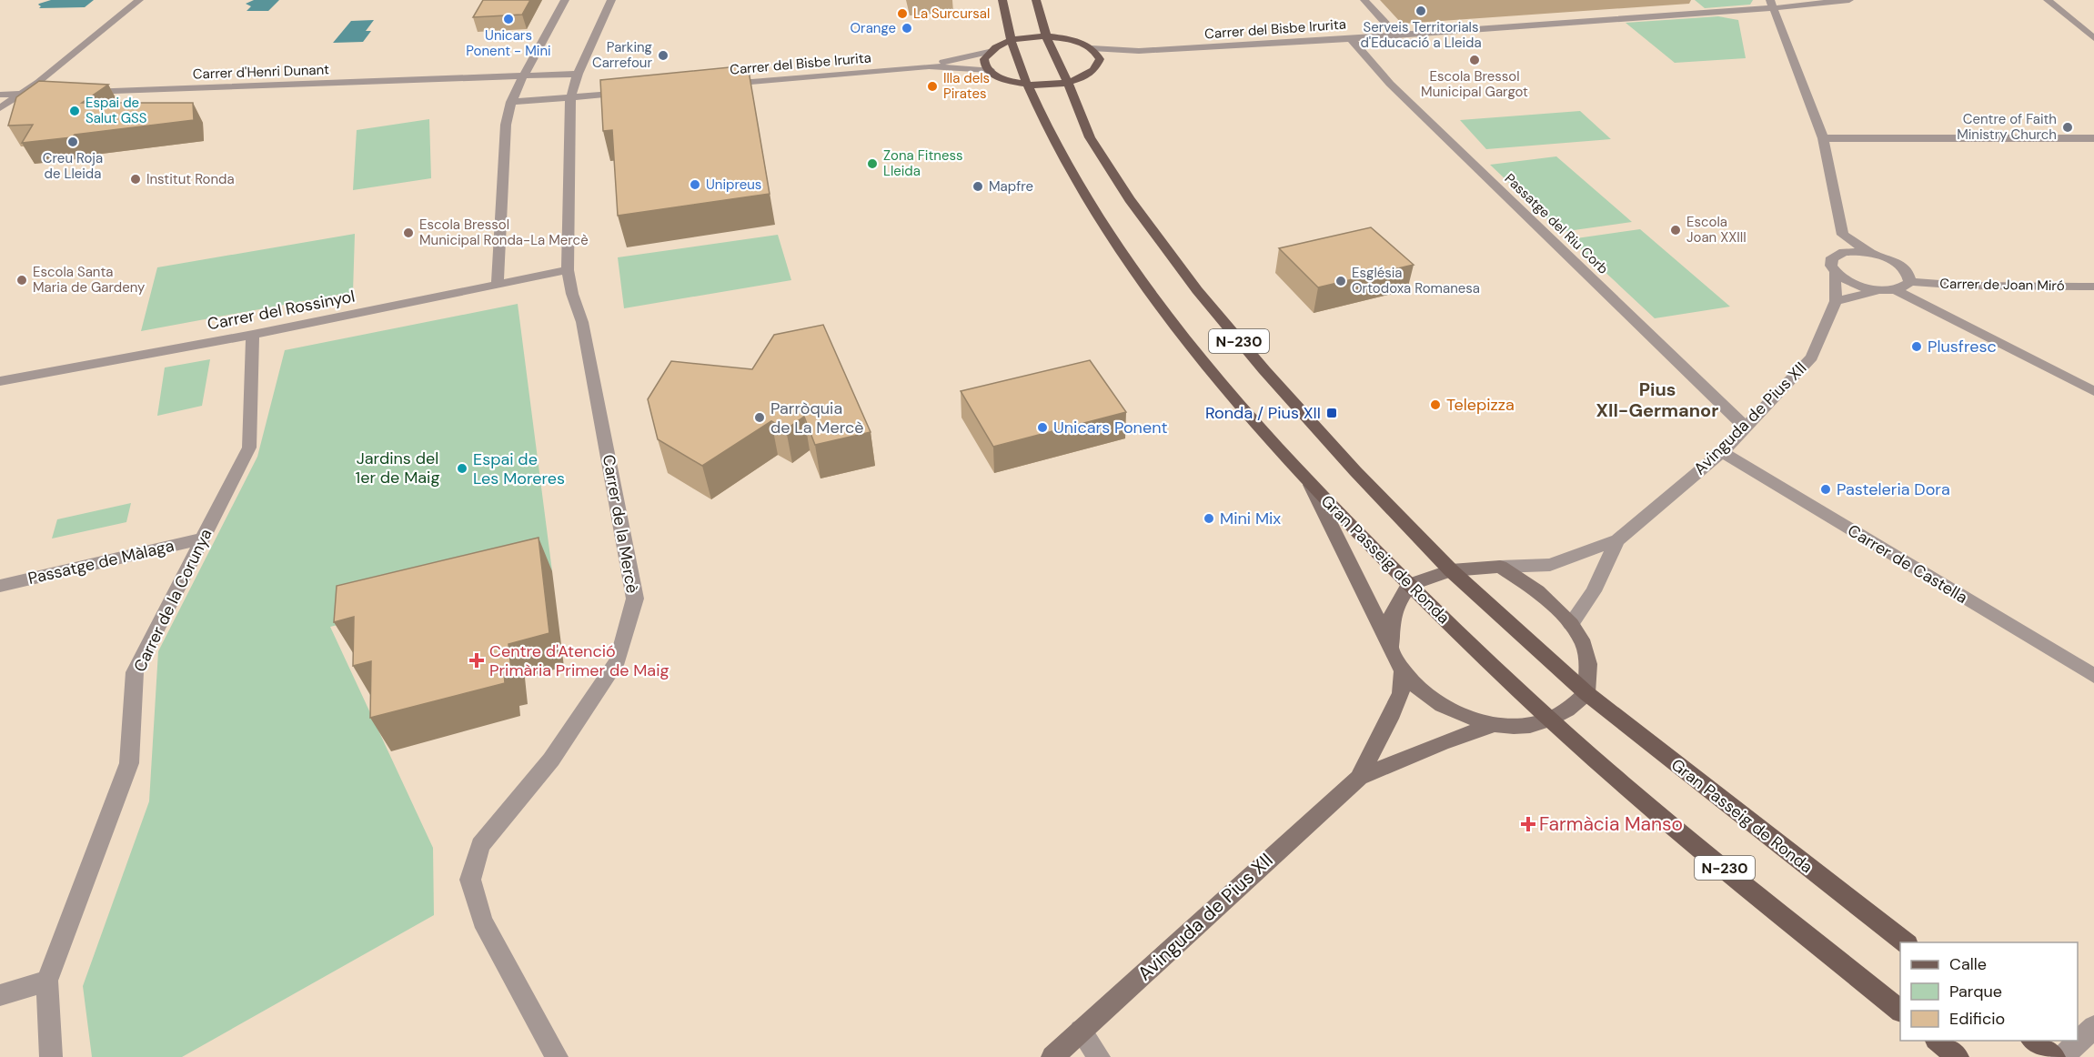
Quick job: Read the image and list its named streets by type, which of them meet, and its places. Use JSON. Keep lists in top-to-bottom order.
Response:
{
  "streets": {
    "main road": ["N-230", "Gran Passeig de Ronda"],
    "street": [
      "Carrer del Bisbe Irurita",
      "Carrer d'Henri Dunant",
      "Passatge del Riu Corb",
      "Carrer de Joan Miró",
      "Carrer del Rossinyol",
      "Avinguda de Pius XII",
      "Carrer de la Mercè",
      "Passatge de Màlaga",
      "Carrer de Castella",
      "Carrer de la Corunya"
    ]
  },
  "crossings": [
    ["Carrer del Bisbe Irurita", "Passatge del Riu Corb"],
    ["Passatge del Riu Corb", "Avinguda de Pius XII"],
    ["Carrer del Rossinyol", "Carrer de la Mercè"],
    ["Carrer del Rossinyol", "Carrer de la Corunya"],
    ["Avinguda de Pius XII", "Carrer de Castella"],
    ["Passatge de Màlaga", "Carrer de la Corunya"]
  ],
  "districts": ["Pius XII-Germanor"],
  "parks": ["Jardins del 1er de Maig"],
  "places": {
    "other": [
      "Serveis Territorials d'Educació a Lleida",
      "La Surcursal",
      "Unicars Ponent - Mini",
      "Orange",
      "Parking Carrefour",
      "Escola Bressol Municipal Gargot",
      "Illa dels Pirates",
      "Espai de Salut GSS",
      "Centre of Faith Ministry Church",
      "Creu Roja de Lleida",
      "Zona Fitness Lleida",
      "Institut Ronda",
      "Unipreus",
      "Mapfre",
      "Escola Joan XXIII",
      "Escola Bressol Municipal Ronda-La Mercè",
      "Escola Santa Maria de Gardeny",
      "Església Ortodoxa Romanesa",
      "Plusfresc",
      "Telepizza",
      "Parròquia de La Mercè",
      "Unicars Ponent",
      "Espai de Les Moreres",
      "Pasteleria Dora",
      "Mini Mix"
    ],
    "transit": ["Ronda / Pius XII"],
    "health": ["Centre d'Atenció Primària Primer de Maig", "Farmàcia Manso"]
  },
  "legend": ["Calle", "Parque", "Edificio"]
}
